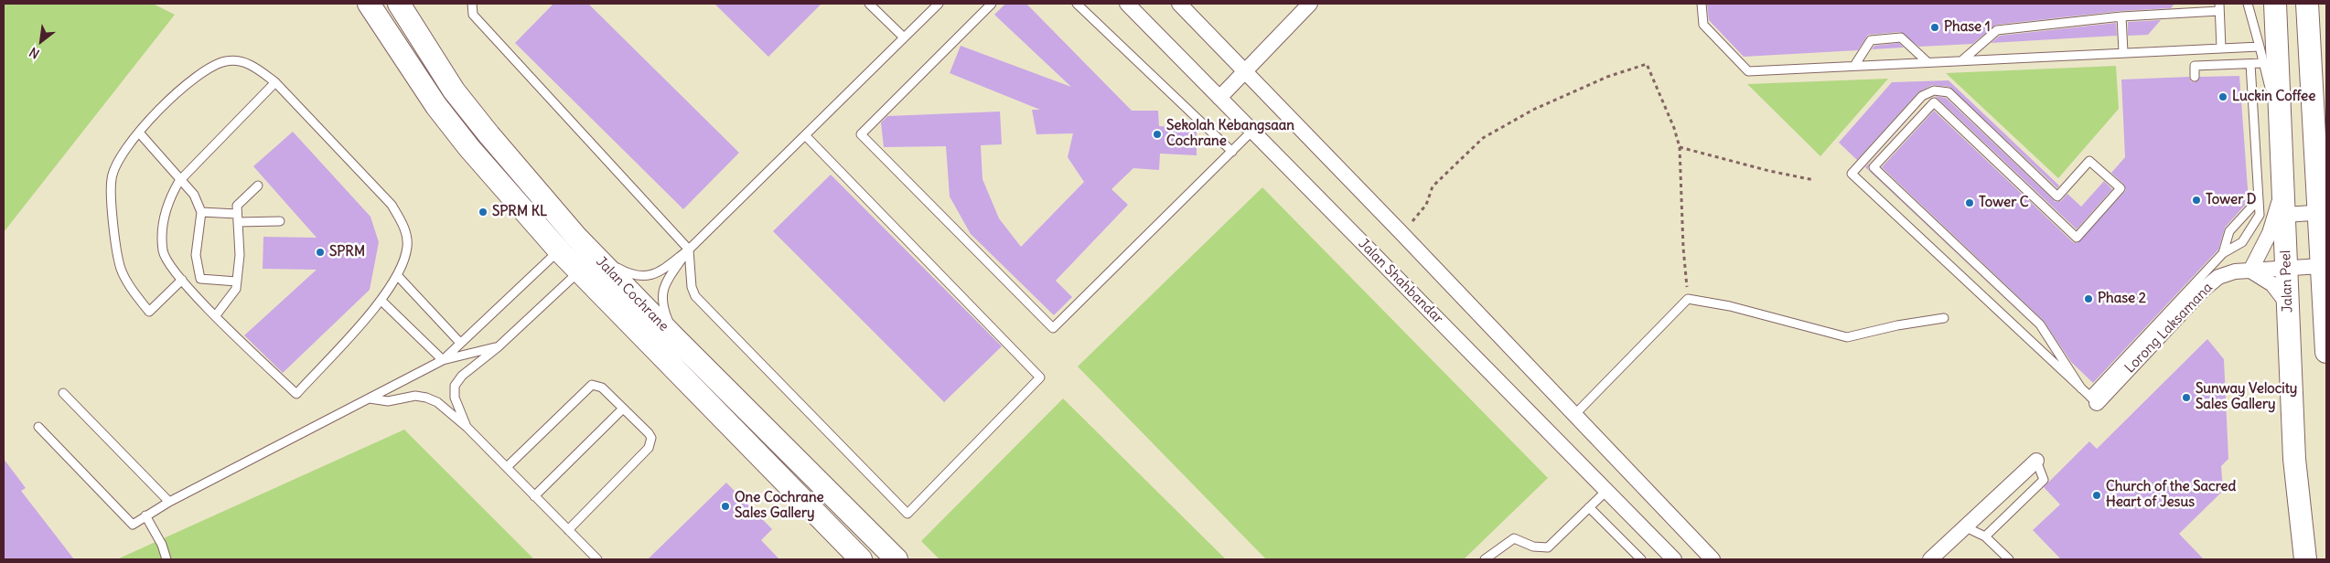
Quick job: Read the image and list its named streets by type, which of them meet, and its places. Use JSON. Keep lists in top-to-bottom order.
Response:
{
  "streets": {
    "street": [
      "Jalan Shahbandar",
      "Jalan Peel",
      "Jalan Cochrane",
      "Lorong Laksamana"
    ]
  },
  "crossings": [
    ["Jalan Peel", "Lorong Laksamana"]
  ],
  "places": [
    "Phase 1",
    "Luckin Coffee",
    "Sekolah Kebangsaan Cochrane",
    "Tower D",
    "Tower C",
    "SPRM KL",
    "SPRM",
    "Phase 2",
    "Sunway Velocity Sales Gallery",
    "Church of the Sacred Heart of Jesus",
    "One Cochrane Sales Gallery"
  ],
  "north": "bottom left"
}
